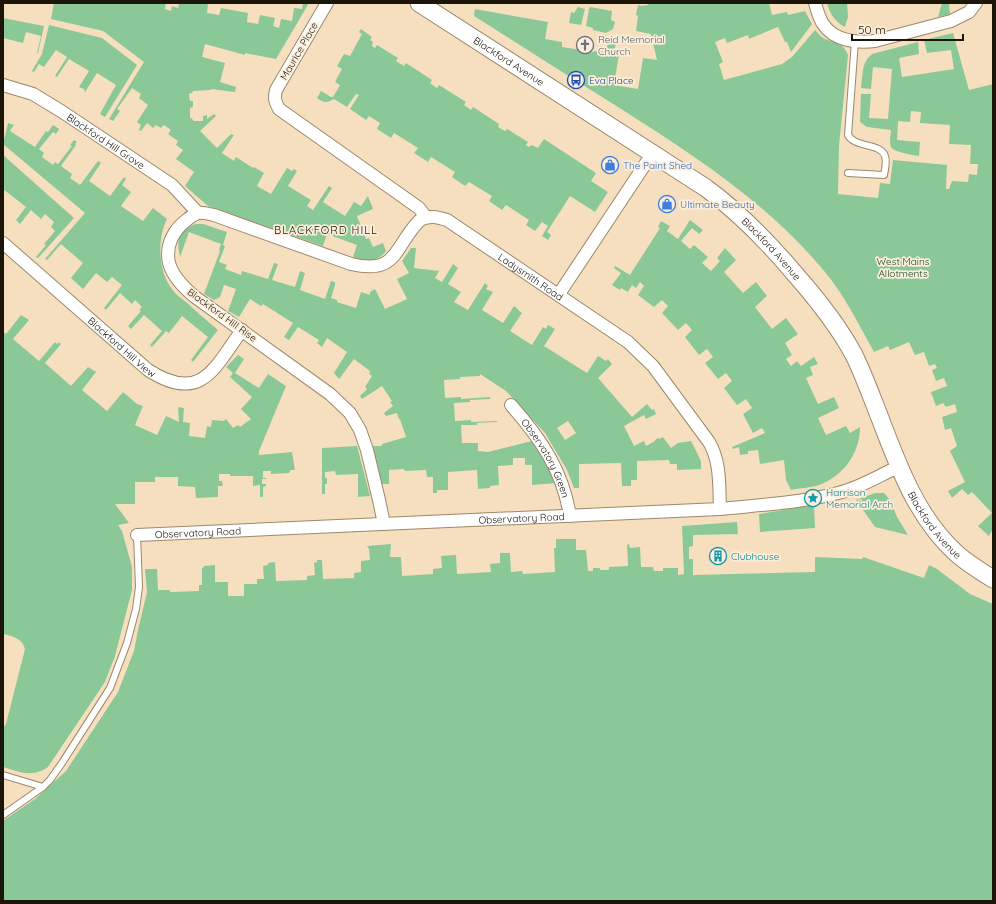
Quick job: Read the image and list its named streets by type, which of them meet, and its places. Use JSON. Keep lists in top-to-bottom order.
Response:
{
  "streets": {
    "street": [
      "Maurice Place",
      "Blackford Avenue",
      "Blackford Hill Grove",
      "Ladysmith Road",
      "Blackford Hill Rise",
      "Blackford Hill View",
      "Observatory Green",
      "Observatory Road"
    ]
  },
  "crossings": [
    ["Maurice Place", "Ladysmith Road"],
    ["Blackford Avenue", "Observatory Road"],
    ["Blackford Hill Grove", "Blackford Hill Rise"],
    ["Ladysmith Road", "Observatory Road"],
    ["Blackford Hill Rise", "Blackford Hill View"],
    ["Blackford Hill Rise", "Observatory Road"],
    ["Observatory Green", "Observatory Road"]
  ],
  "districts": ["BLACKFORD HILL"],
  "parks": ["West Mains Allotments"],
  "places": {
    "church": ["Reid Memorial Church"],
    "bus stop": ["Eva Place"],
    "shop": ["The Paint Shed", "Ultimate Beauty"],
    "place": ["Harrison Memorial Arch"],
    "building": ["Clubhouse"]
  },
  "scale_bar": "50 m"
}
